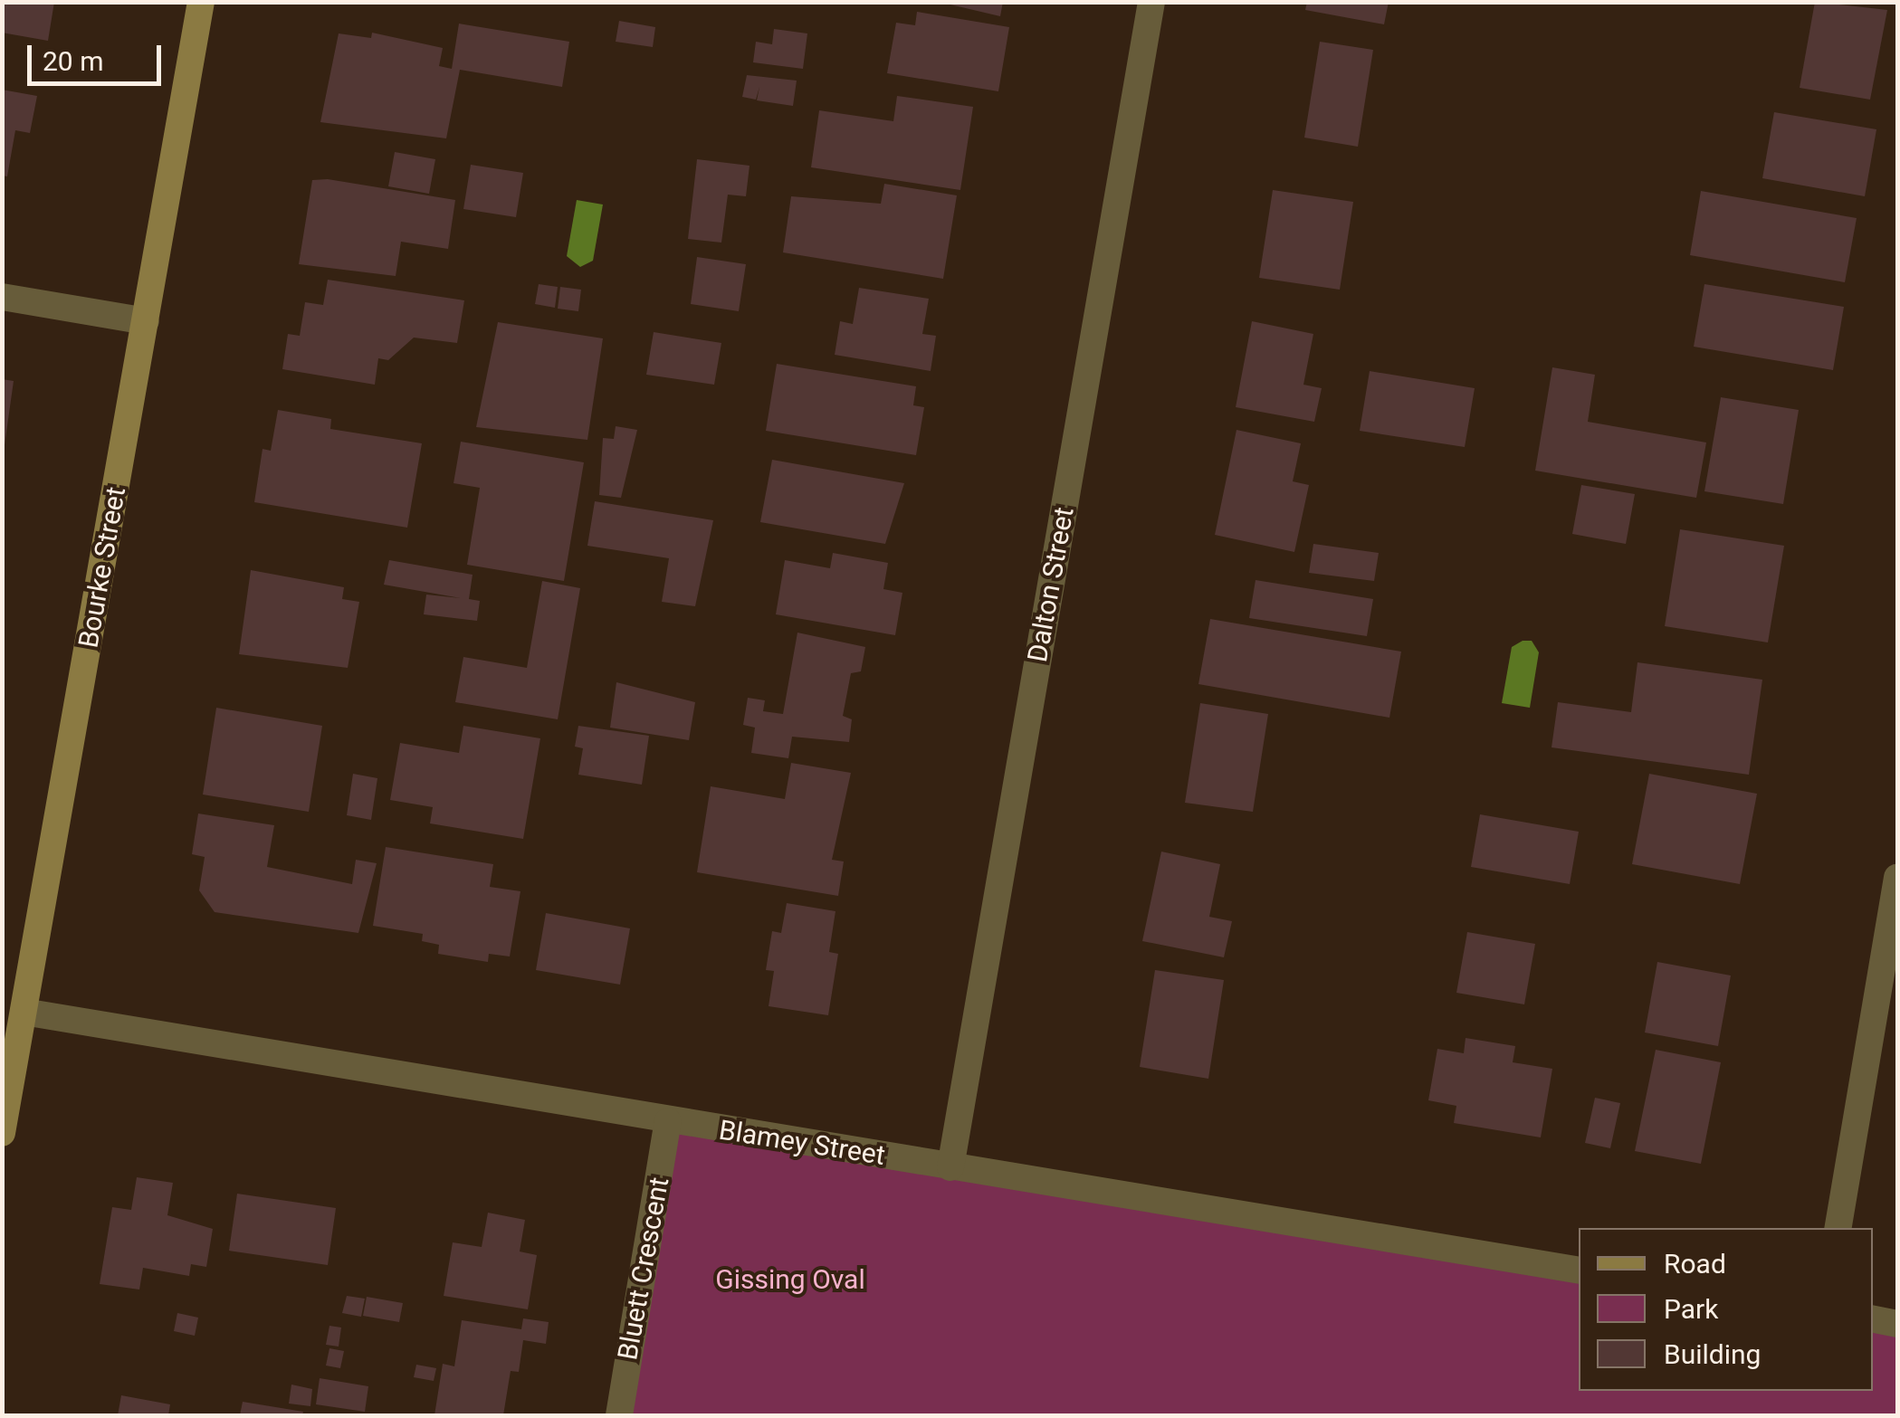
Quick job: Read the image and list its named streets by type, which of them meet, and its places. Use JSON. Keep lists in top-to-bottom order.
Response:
{
  "streets": {
    "main road": ["Bourke Street"],
    "street": ["Dalton Street", "Blamey Street", "Bluett Crescent"]
  },
  "crossings": [
    ["Bourke Street", "Blamey Street"],
    ["Dalton Street", "Blamey Street"],
    ["Blamey Street", "Bluett Crescent"]
  ],
  "parks": ["Gissing Oval"],
  "legend": ["Road", "Park", "Building"],
  "scale_bar": "20 m"
}
